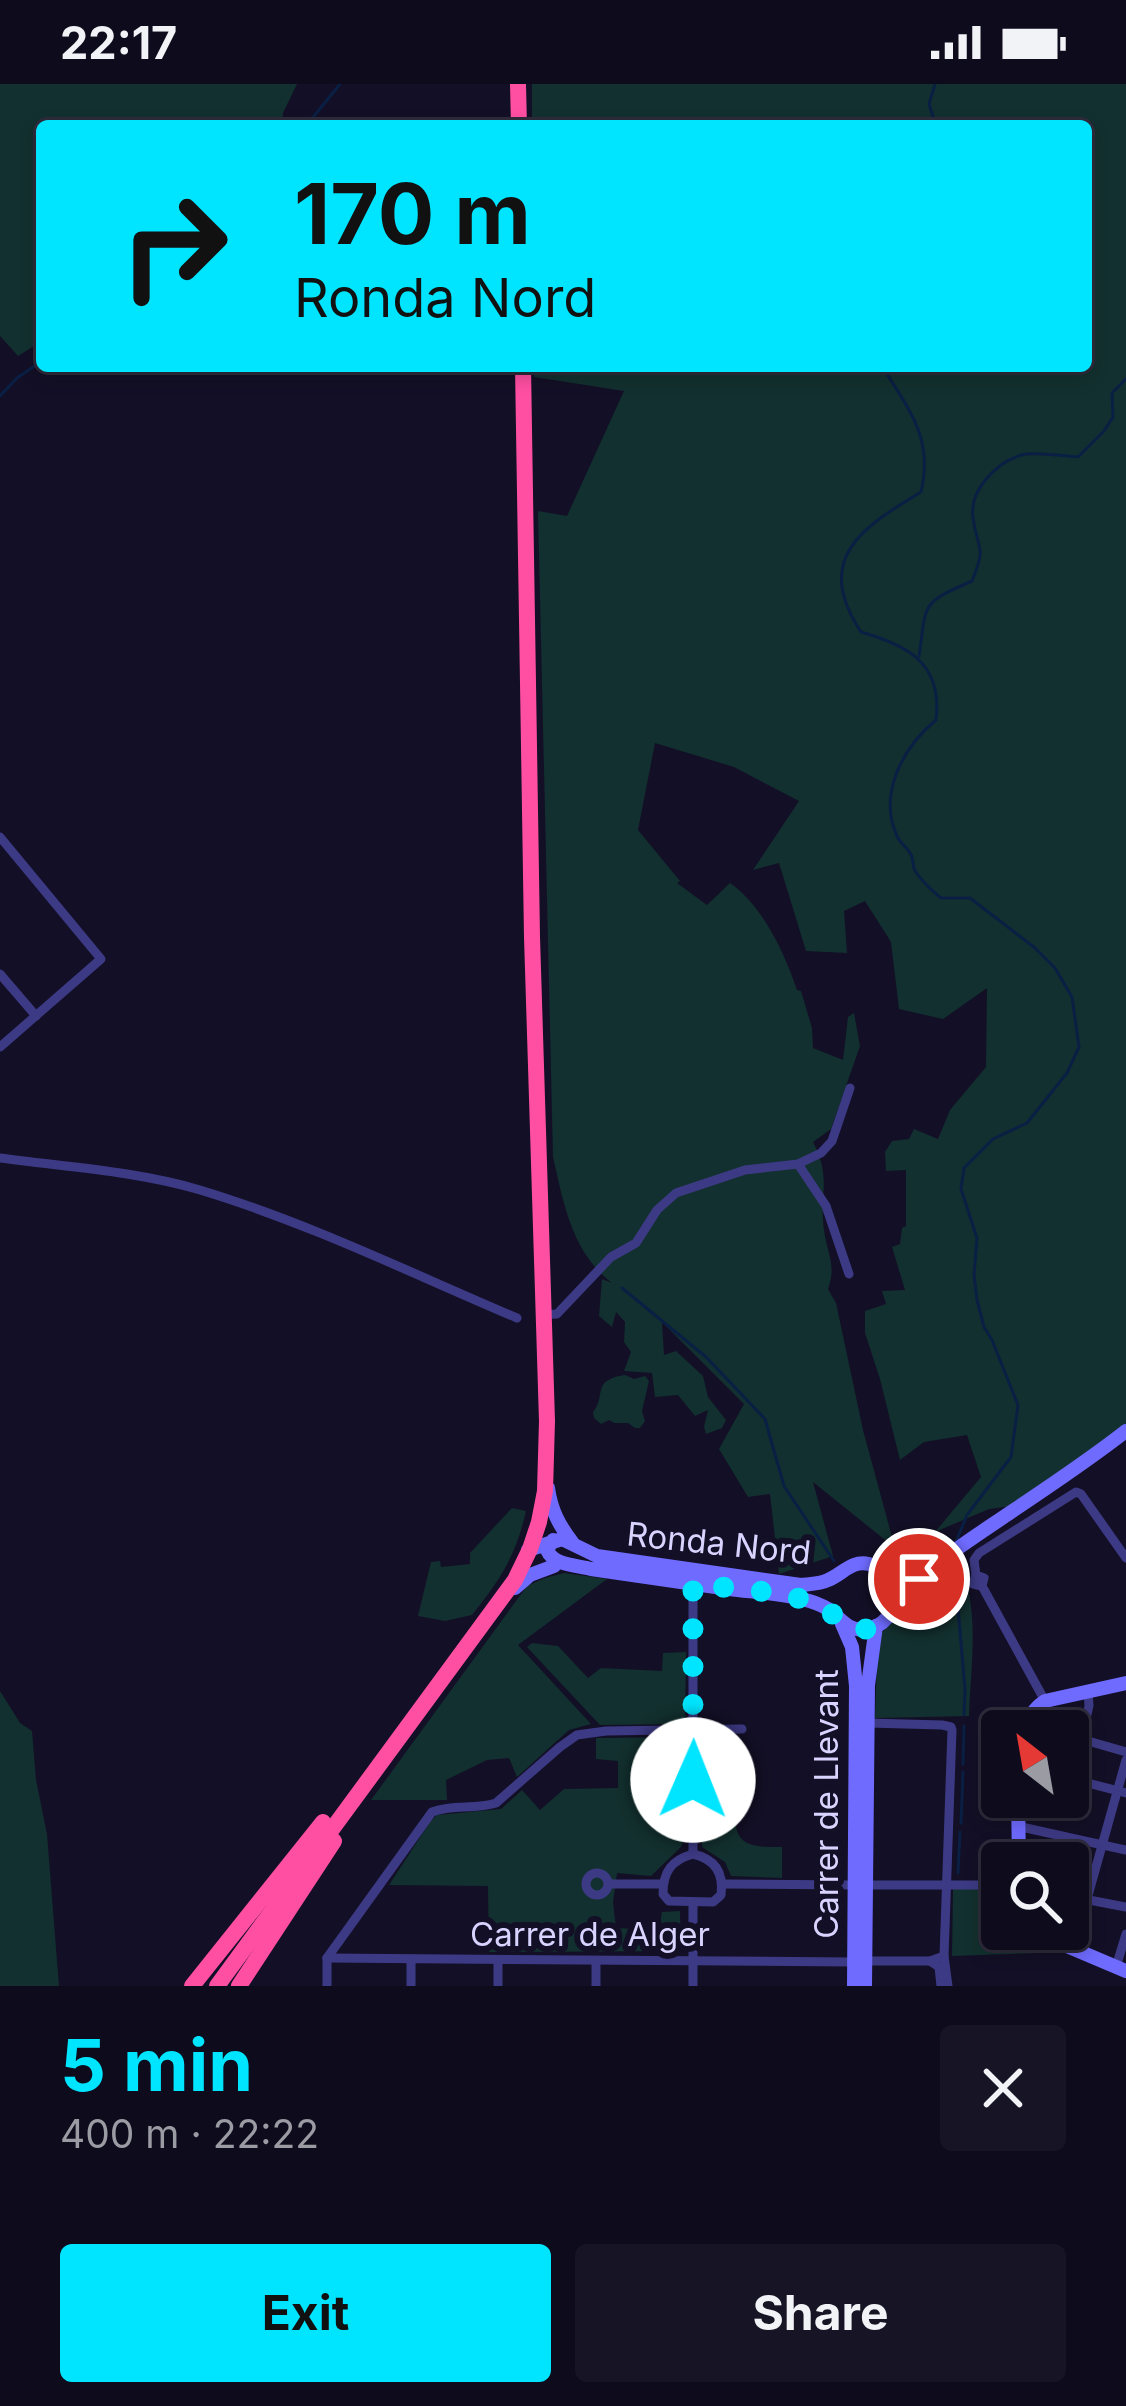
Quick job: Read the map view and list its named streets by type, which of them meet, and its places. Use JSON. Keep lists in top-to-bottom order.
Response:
{
  "streets": {
    "main road": ["Ronda Nord", "Carrer de Llevant"],
    "street": ["Carrer de Alger"]
  },
  "crossings": [
    ["Ronda Nord", "Carrer de Llevant"],
    ["Carrer de Llevant", "Carrer de Alger"]
  ],
  "north": "top left",
  "page": {
    "status": "22:17",
    "turn": ["170 m", "Ronda Nord"],
    "heading": ["5 min", "400 m · 22:22"],
    "buttons": ["Exit", "Share"]
  }
}
